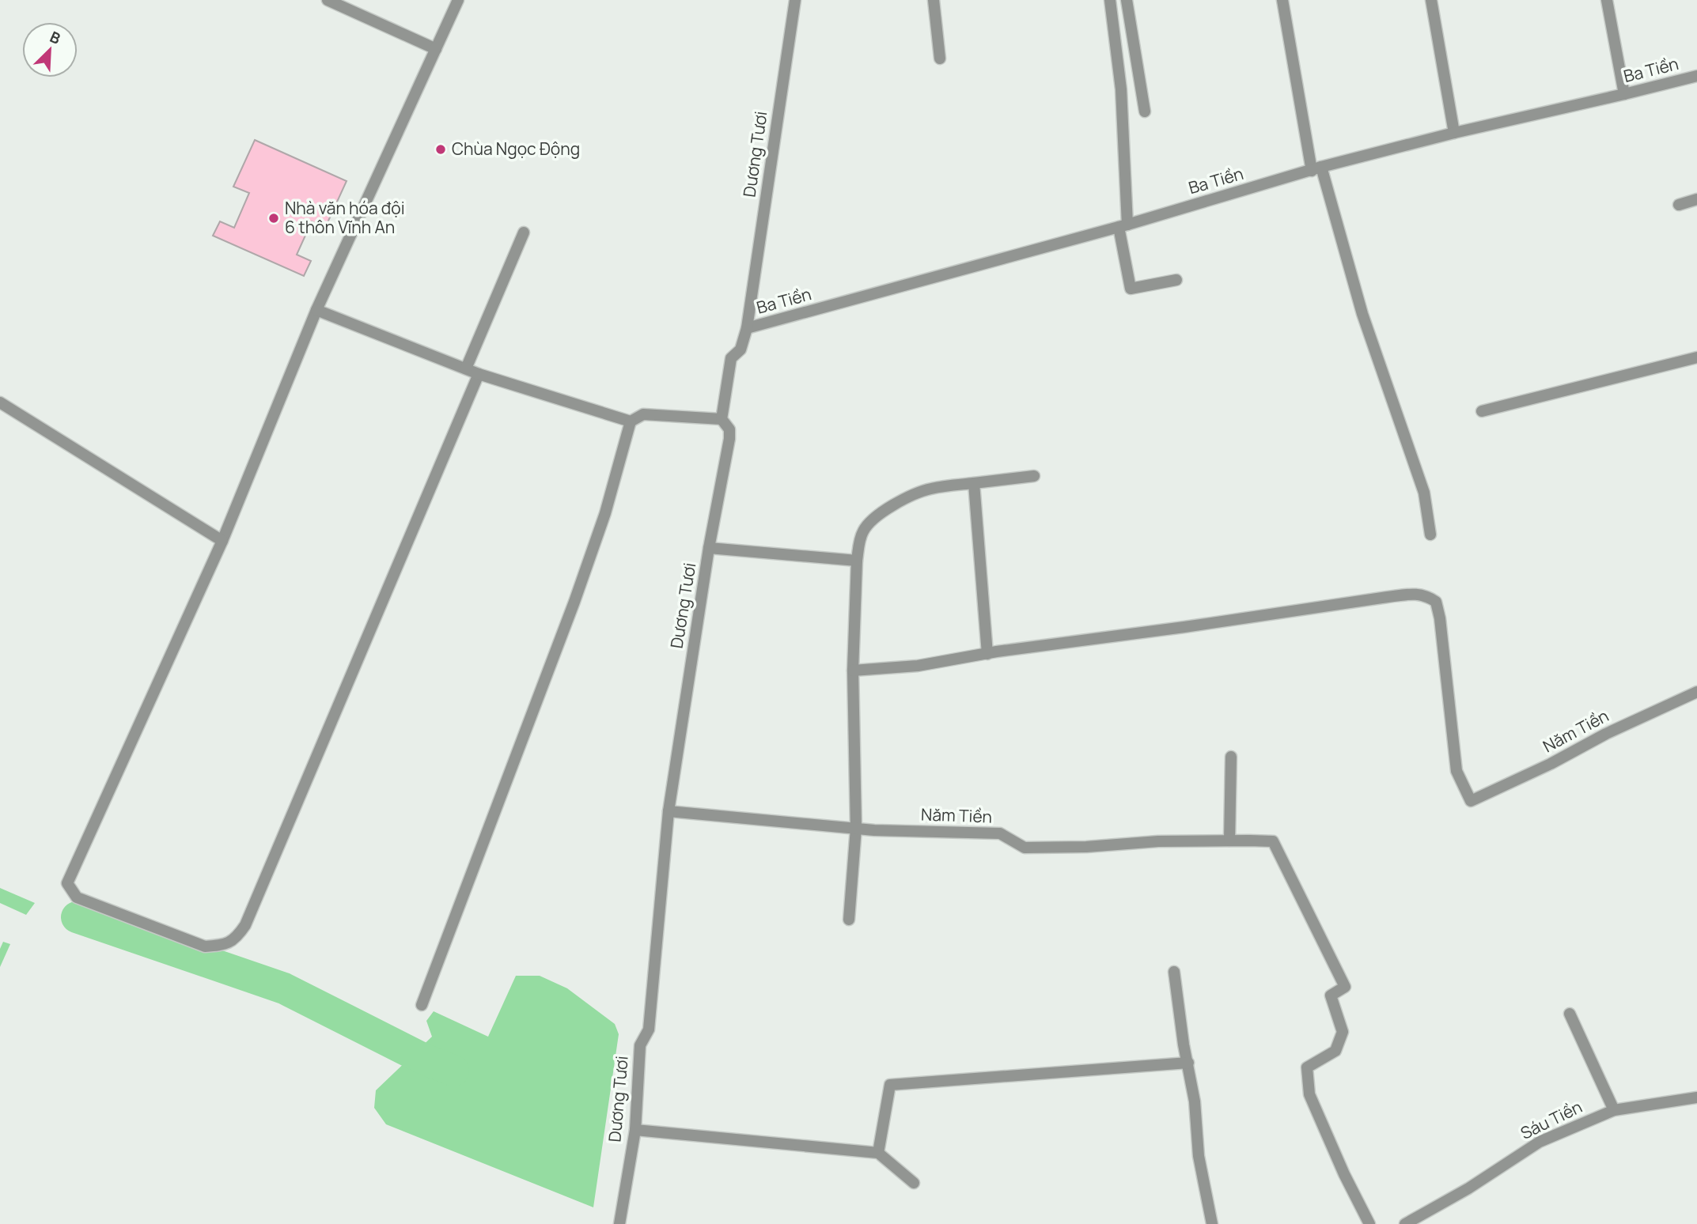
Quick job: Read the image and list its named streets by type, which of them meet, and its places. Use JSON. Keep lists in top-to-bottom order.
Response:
{
  "streets": {
    "street": [
      "Ba Tiền",
      "Dương Tươi",
      "Năm Tiền",
      "Sáu Tiền"
    ]
  },
  "crossings": [
    ["Ba Tiền", "Dương Tươi"],
    ["Dương Tươi", "Năm Tiền"]
  ],
  "places": ["Chùa Ngọc Động", "Nhà văn hóa đội 6 thôn Vĩnh An"],
  "north": "top right"
}
